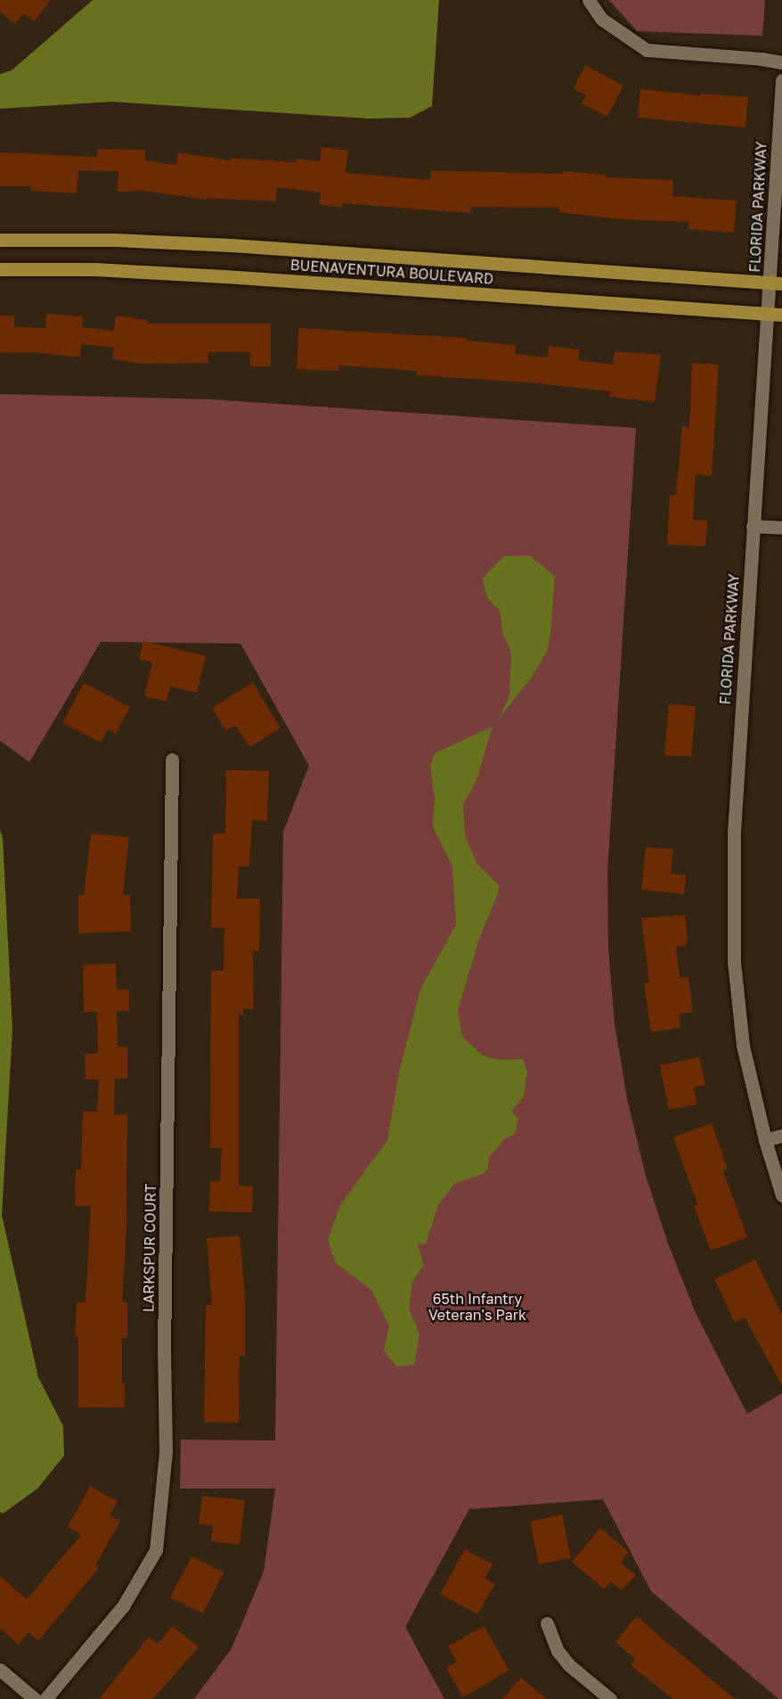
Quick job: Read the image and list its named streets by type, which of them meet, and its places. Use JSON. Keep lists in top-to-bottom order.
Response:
{
  "streets": {
    "main road": ["BUENAVENTURA BOULEVARD"],
    "street": ["FLORIDA PARKWAY", "LARKSPUR COURT"]
  },
  "crossings": [
    ["FLORIDA PARKWAY", "BUENAVENTURA BOULEVARD"]
  ],
  "parks": ["65th Infantry Veteran's Park"]
}
